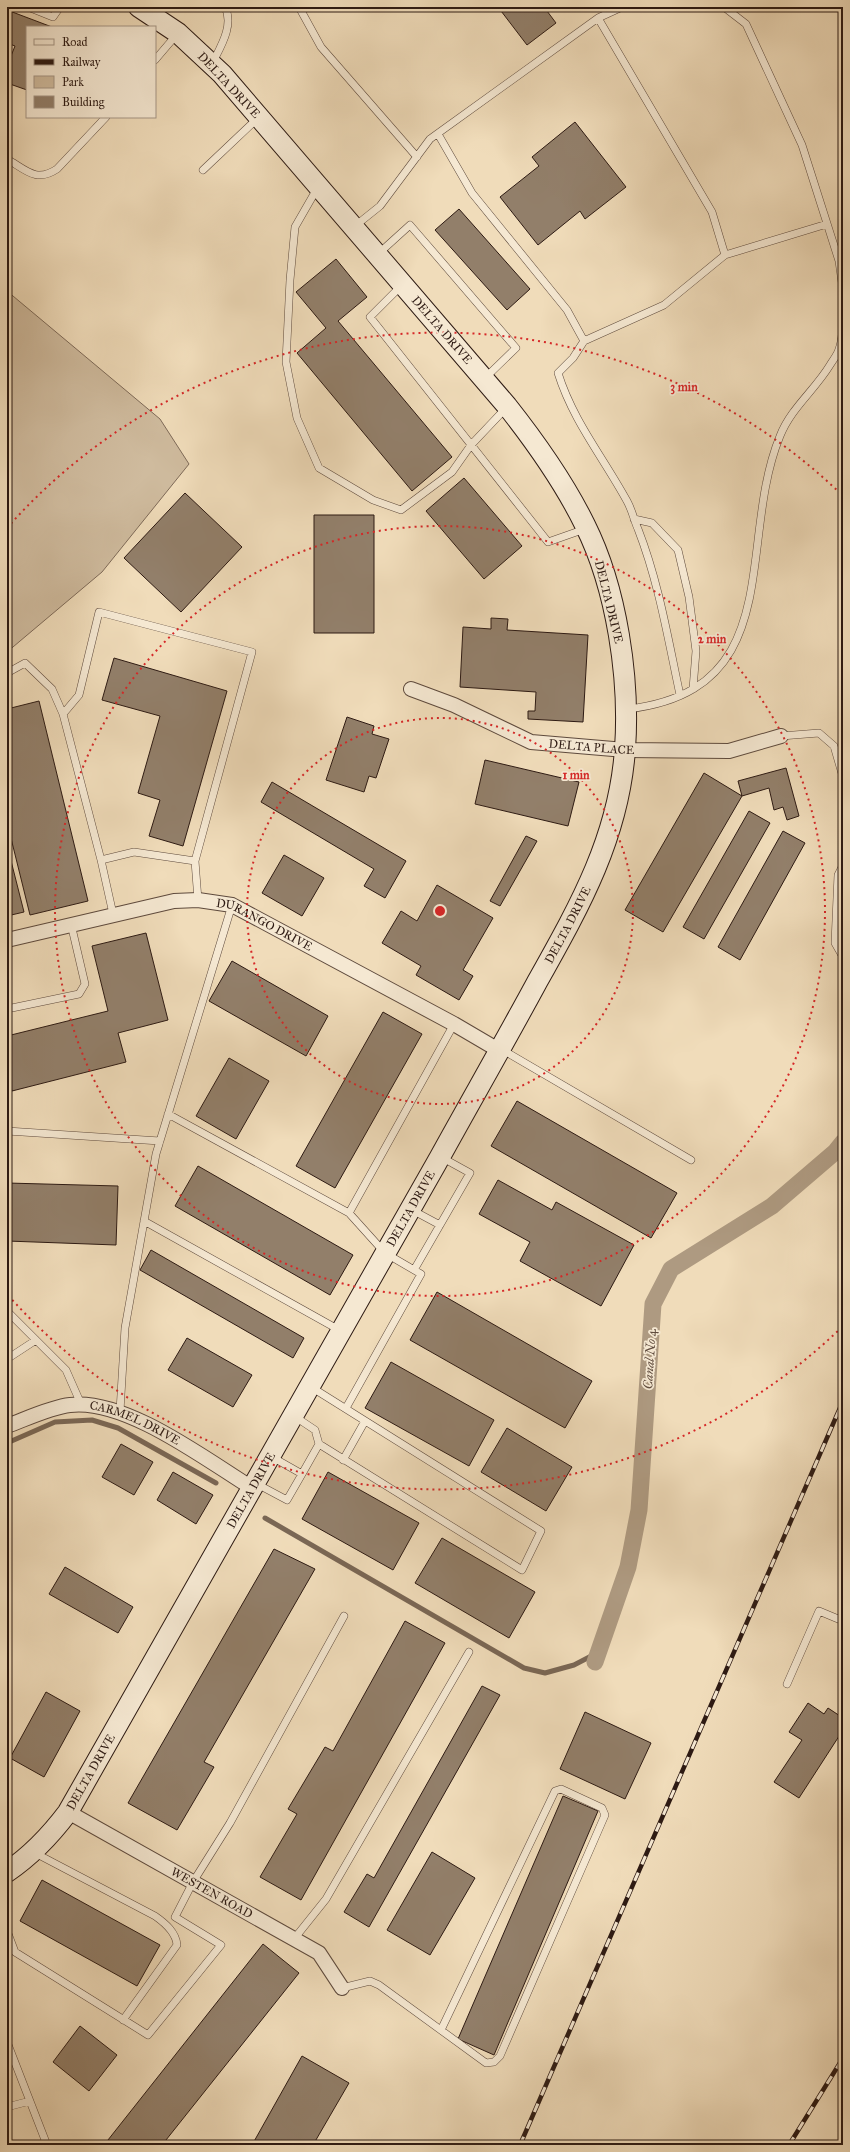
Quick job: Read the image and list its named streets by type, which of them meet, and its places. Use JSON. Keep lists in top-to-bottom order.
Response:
{
  "streets": {
    "main road": ["DELTA DRIVE"],
    "street": [
      "DELTA PLACE",
      "DURANGO DRIVE",
      "CARMEL DRIVE",
      "WESTEN ROAD"
    ]
  },
  "crossings": [
    ["DELTA DRIVE", "DELTA PLACE"],
    ["DELTA DRIVE", "DURANGO DRIVE"],
    ["DELTA DRIVE", "CARMEL DRIVE"],
    ["DELTA DRIVE", "WESTEN ROAD"]
  ],
  "water": ["Canal No 4"],
  "legend": [
    "Road",
    "Railway",
    "Park",
    "Building"
  ],
  "rings": ["3 min", "2 min", "1 min"]
}
